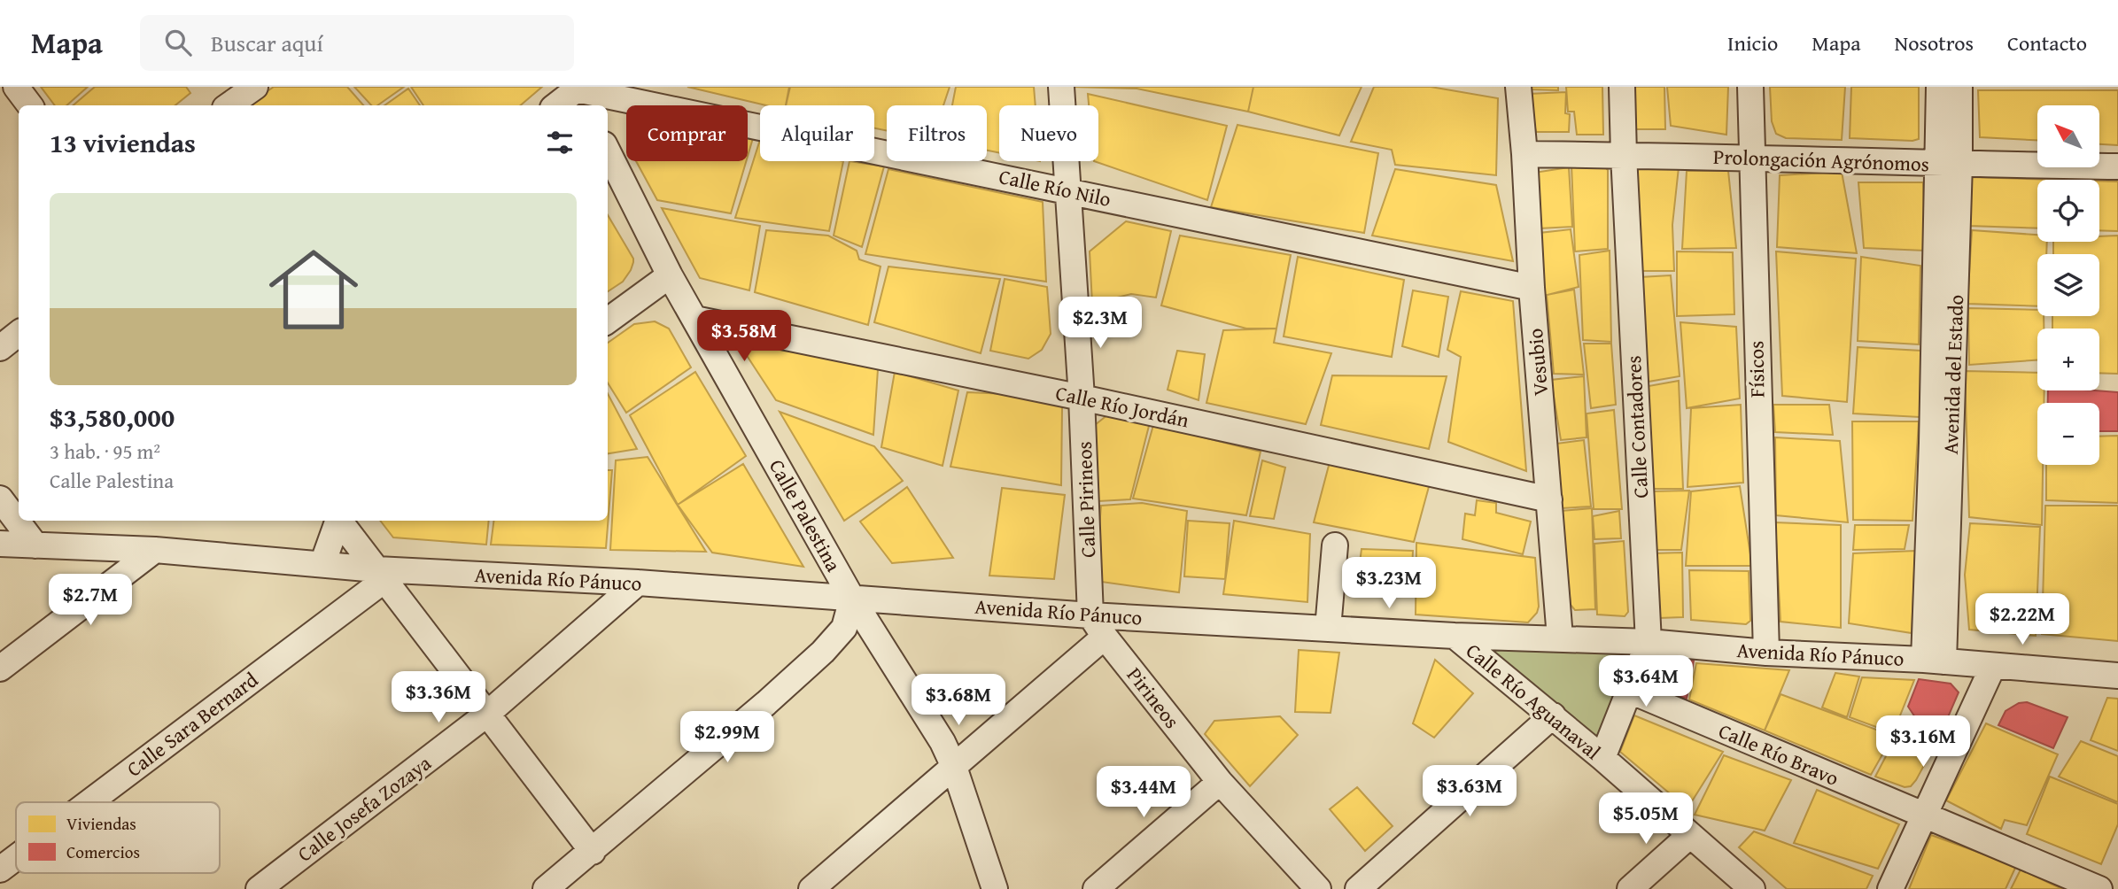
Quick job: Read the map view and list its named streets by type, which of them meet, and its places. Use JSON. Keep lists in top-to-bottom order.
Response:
{
  "streets": {
    "street": [
      "Prolongación Agrónomos",
      "Calle Río Nilo",
      "Vesubio",
      "Físicos",
      "Avenida del Estado",
      "Calle Río Jordán",
      "Calle Contadores",
      "Calle Pirineos",
      "Calle Palestina",
      "Avenida Río Pánuco",
      "Pirineos",
      "Calle Río Aguanaval",
      "Calle Sara Bernard",
      "Calle Río Bravo",
      "Calle Josefa Zozaya"
    ]
  },
  "crossings": [
    ["Prolongación Agrónomos", "Vesubio"],
    ["Prolongación Agrónomos", "Físicos"],
    ["Prolongación Agrónomos", "Avenida del Estado"],
    ["Prolongación Agrónomos", "Calle Contadores"],
    ["Calle Río Nilo", "Vesubio"],
    ["Calle Río Nilo", "Calle Pirineos"],
    ["Vesubio", "Calle Río Jordán"],
    ["Vesubio", "Avenida Río Pánuco"],
    ["Físicos", "Avenida Río Pánuco"],
    ["Avenida del Estado", "Avenida Río Pánuco"],
    ["Calle Río Jordán", "Calle Pirineos"],
    ["Calle Río Jordán", "Calle Palestina"],
    ["Calle Contadores", "Avenida Río Pánuco"],
    ["Calle Contadores", "Calle Río Aguanaval"],
    ["Calle Contadores", "Calle Río Bravo"],
    ["Calle Pirineos", "Avenida Río Pánuco"],
    ["Calle Pirineos", "Pirineos"],
    ["Calle Palestina", "Avenida Río Pánuco"],
    ["Avenida Río Pánuco", "Pirineos"],
    ["Avenida Río Pánuco", "Calle Río Aguanaval"],
    ["Avenida Río Pánuco", "Calle Sara Bernard"],
    ["Avenida Río Pánuco", "Calle Josefa Zozaya"]
  ],
  "legend": ["Viviendas", "Comercios"],
  "north": "top left",
  "page": {
    "header": "Mapa",
    "search": "Buscar aquí",
    "nav": [
      "Inicio",
      "Mapa",
      "Nosotros",
      "Contacto"
    ],
    "map_buttons": ["+", "−"],
    "chip": [
      "Comprar",
      "Alquilar",
      "Filtros",
      "Nuevo"
    ],
    "heading": "13 viviendas",
    "list": [
      {
        "name": "$3,580,000",
        "note": "3 hab. · 95 m² · Calle Palestina"
      }
    ],
    "price": [
      "$2.3M",
      "$3.58M",
      "$3.23M",
      "$2.7M",
      "$2.22M",
      "$3.64M",
      "$3.36M",
      "$3.68M",
      "$2.99M",
      "$3.16M",
      "$3.63M",
      "$3.44M",
      "$5.05M"
    ]
  }
}
